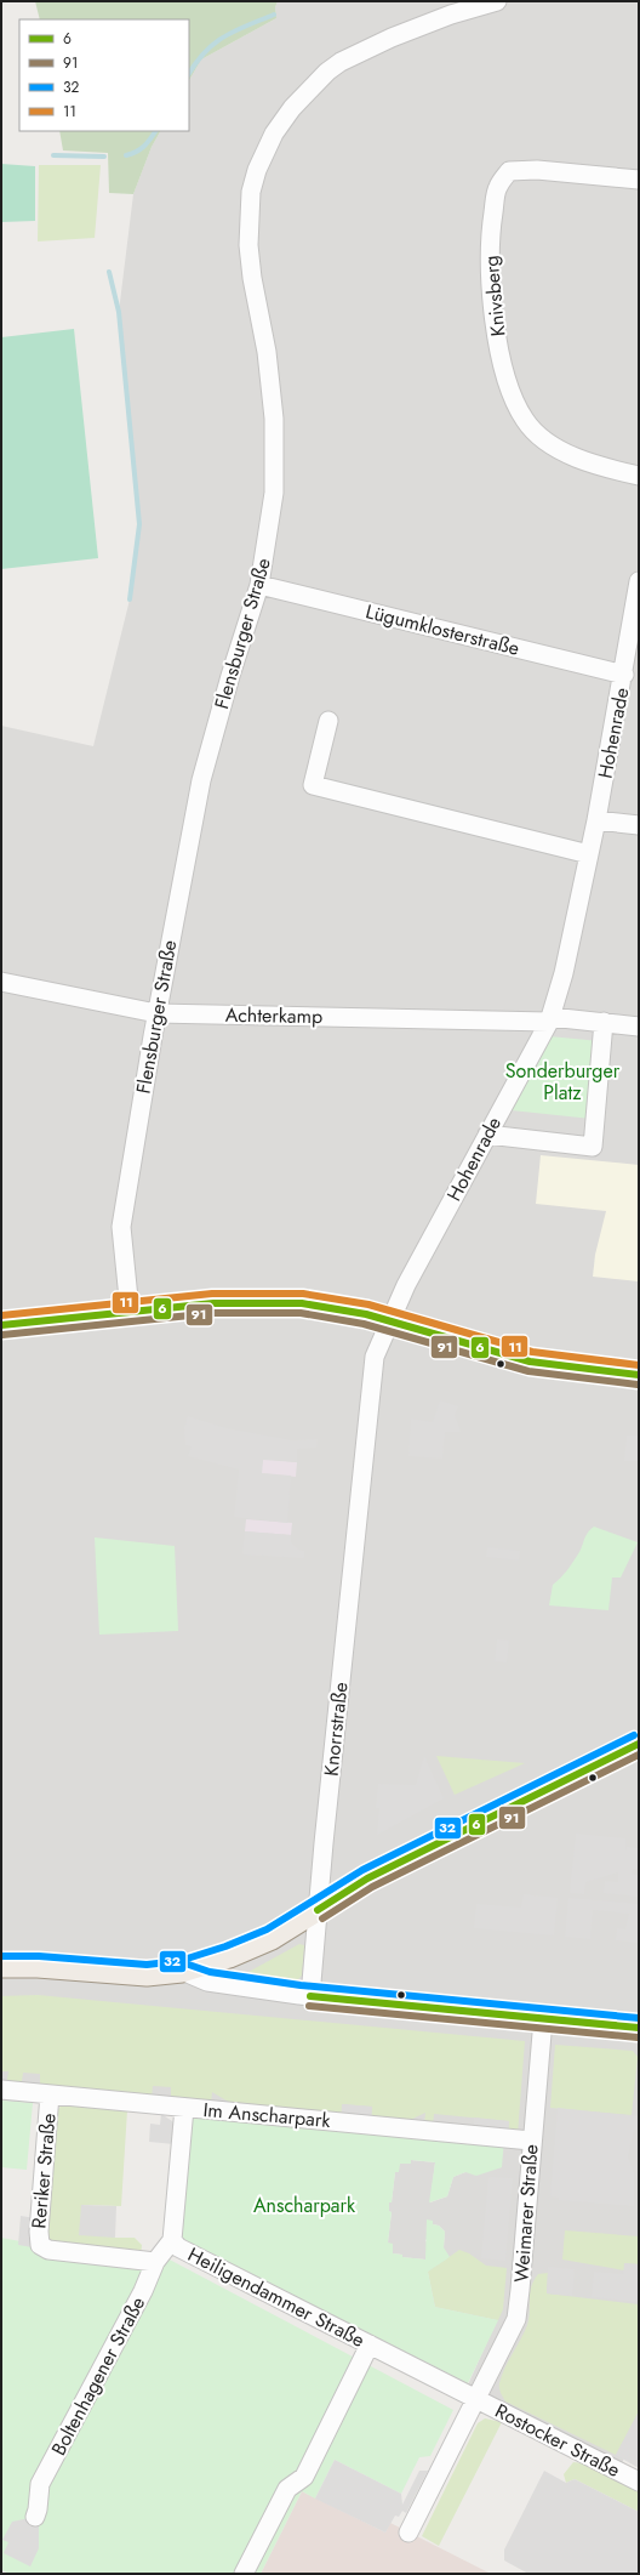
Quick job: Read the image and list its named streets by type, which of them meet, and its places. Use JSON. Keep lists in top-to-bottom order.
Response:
{
  "streets": {
    "street": [
      "Knivsberg",
      "Lügumklosterstraße",
      "Flensburger Straße",
      "Hohenrade",
      "Achterkamp",
      "Knorrstraße",
      "Im Anscharpark",
      "Reriker Straße",
      "Weimarer Straße",
      "Heiligendammer Straße",
      "Boltenhagener Straße",
      "Rostocker Straße"
    ]
  },
  "crossings": [
    ["Lügumklosterstraße", "Flensburger Straße"],
    ["Lügumklosterstraße", "Hohenrade"],
    ["Flensburger Straße", "Achterkamp"],
    ["Hohenrade", "Achterkamp"],
    ["Hohenrade", "Knorrstraße"],
    ["Im Anscharpark", "Reriker Straße"],
    ["Im Anscharpark", "Weimarer Straße"],
    ["Im Anscharpark", "Heiligendammer Straße"],
    ["Reriker Straße", "Boltenhagener Straße"],
    ["Weimarer Straße", "Heiligendammer Straße"],
    ["Weimarer Straße", "Rostocker Straße"],
    ["Heiligendammer Straße", "Boltenhagener Straße"],
    ["Heiligendammer Straße", "Rostocker Straße"]
  ],
  "parks": ["Sonderburger Platz", "Anscharpark"],
  "lines": [
    "transit line 11",
    "transit line 6",
    "transit line 91",
    "transit line 32"
  ],
  "legend": [
    "6",
    "91",
    "32",
    "11"
  ]
}
